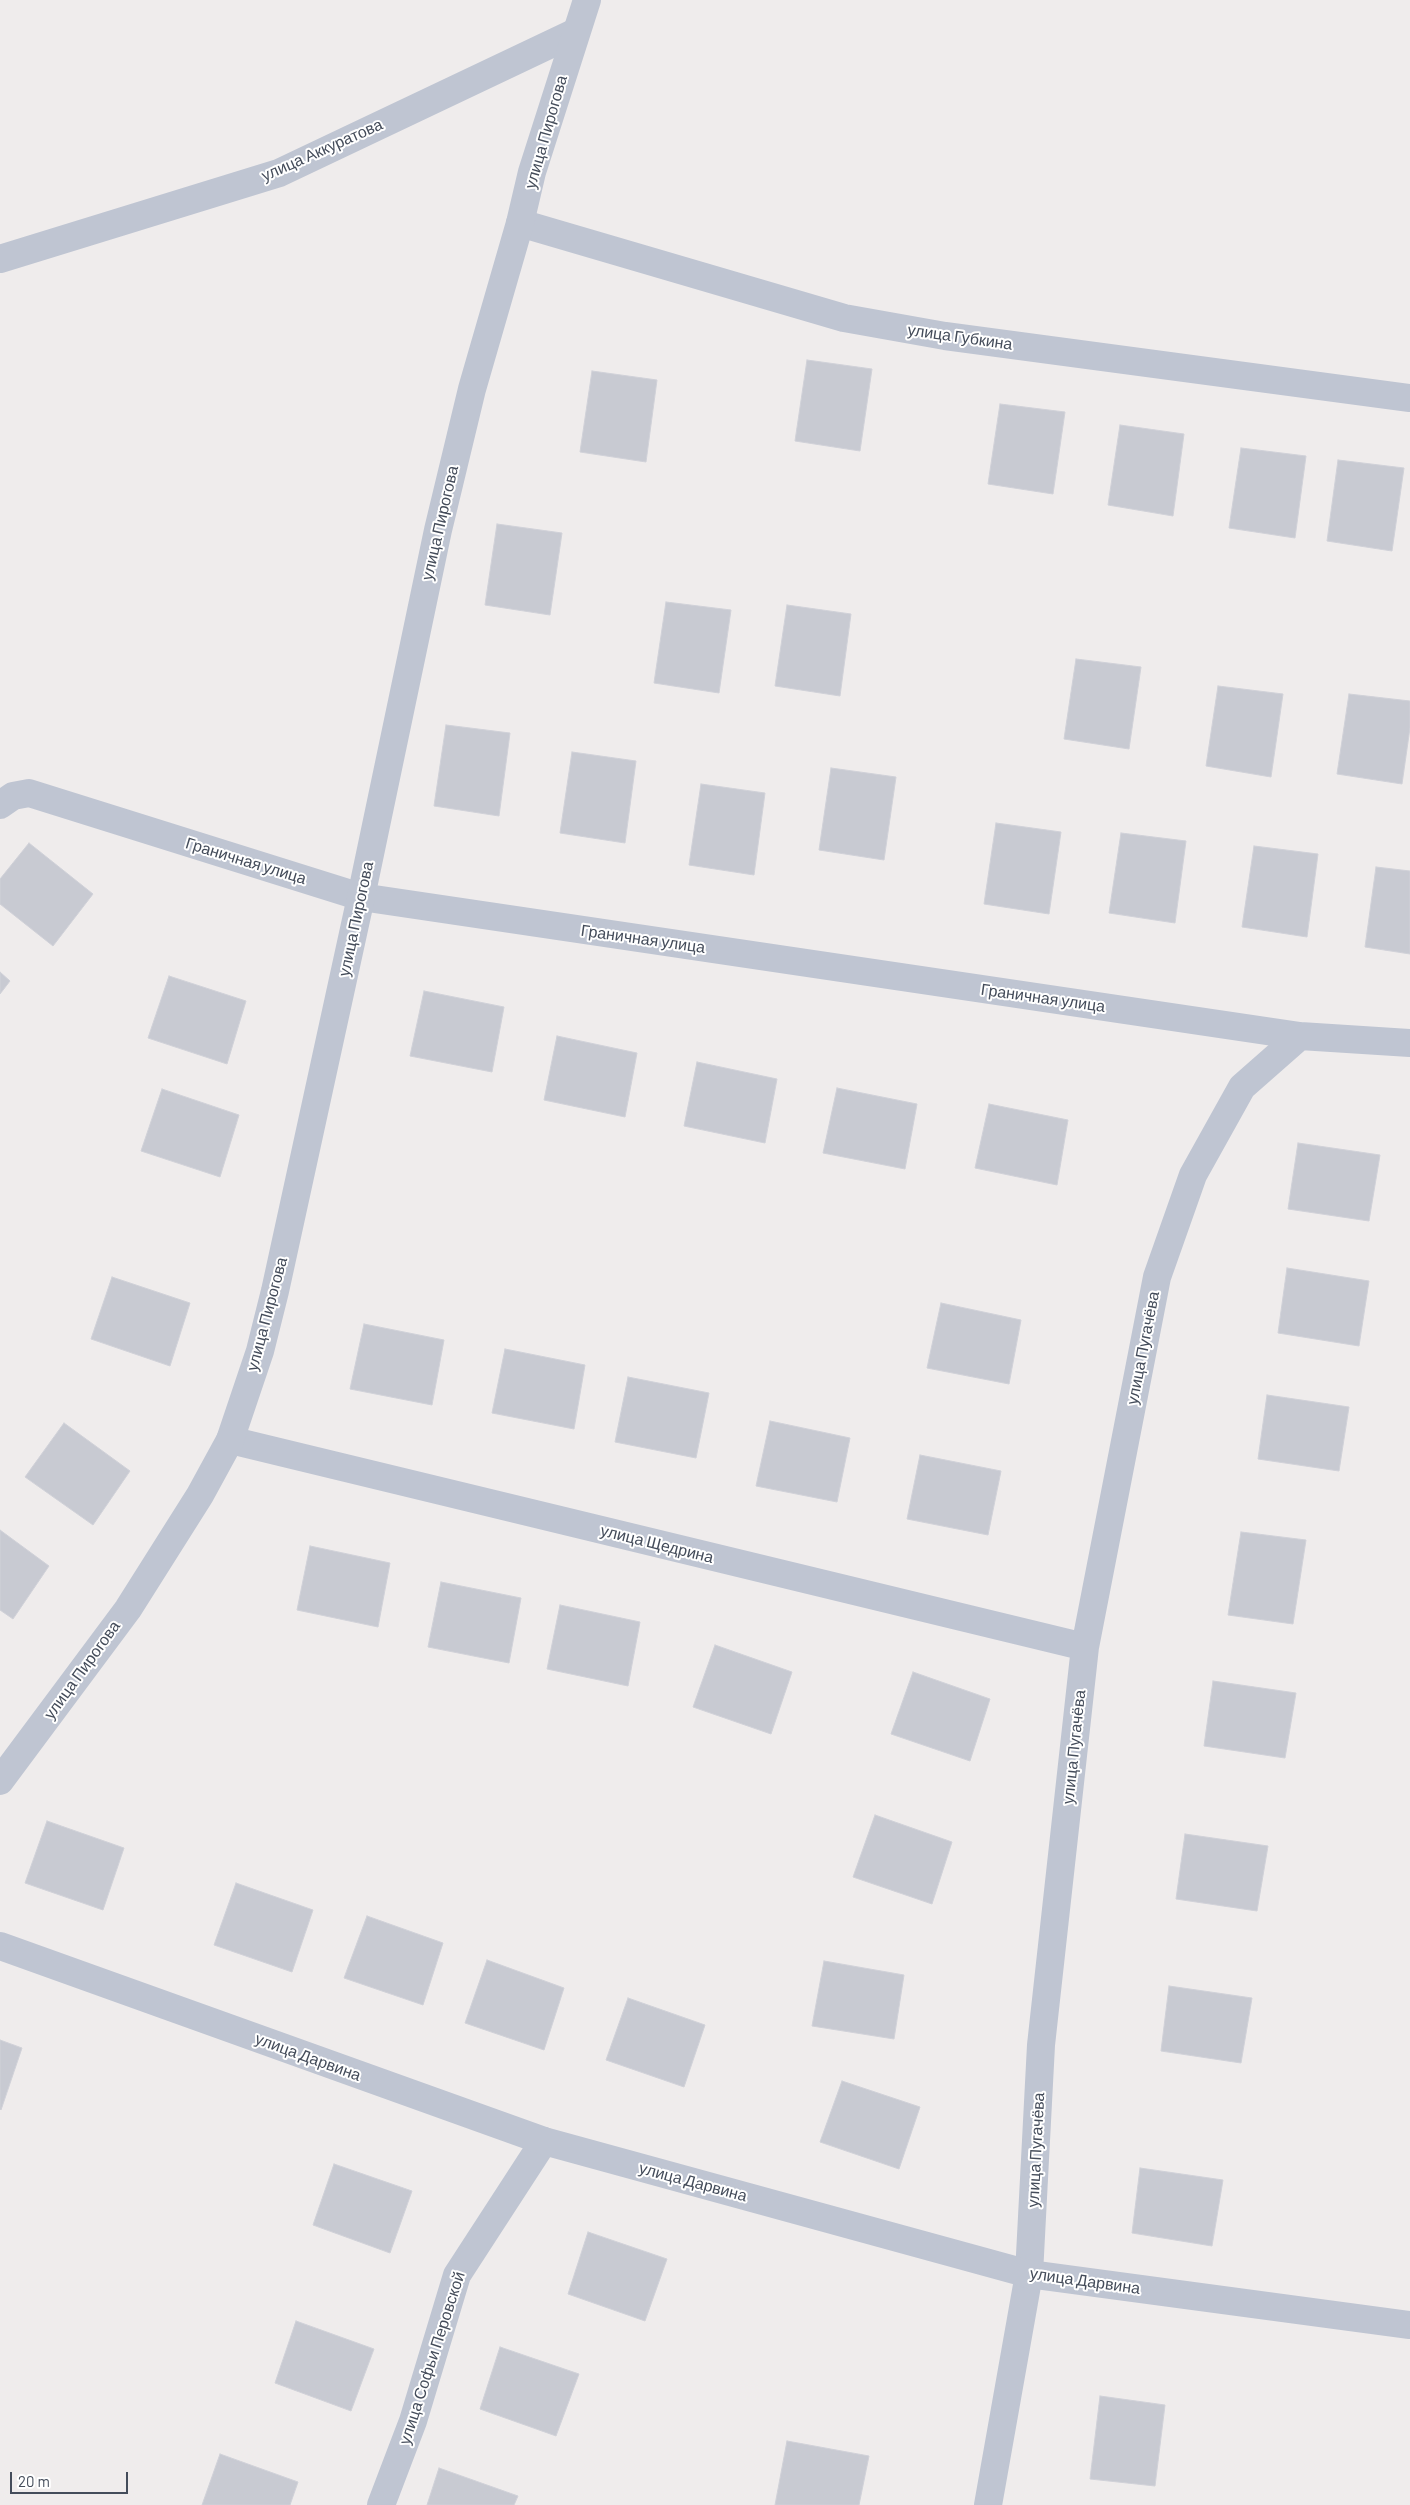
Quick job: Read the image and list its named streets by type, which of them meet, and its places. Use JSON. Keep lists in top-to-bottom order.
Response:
{
  "streets": {
    "street": [
      "улица Пирогова",
      "улица Аккуратова",
      "улица Губкина",
      "Граничная улица",
      "улица Пугачёва",
      "улица Щедрина",
      "улица Дарвина",
      "улица Софьи Перовской"
    ]
  },
  "crossings": [
    ["улица Пирогова", "улица Аккуратова"],
    ["улица Пирогова", "улица Губкина"],
    ["улица Пирогова", "Граничная улица"],
    ["улица Пирогова", "улица Щедрина"],
    ["Граничная улица", "улица Пугачёва"],
    ["улица Пугачёва", "улица Щедрина"],
    ["улица Пугачёва", "улица Дарвина"],
    ["улица Дарвина", "улица Софьи Перовской"]
  ],
  "scale_bar": "20 m"
}
